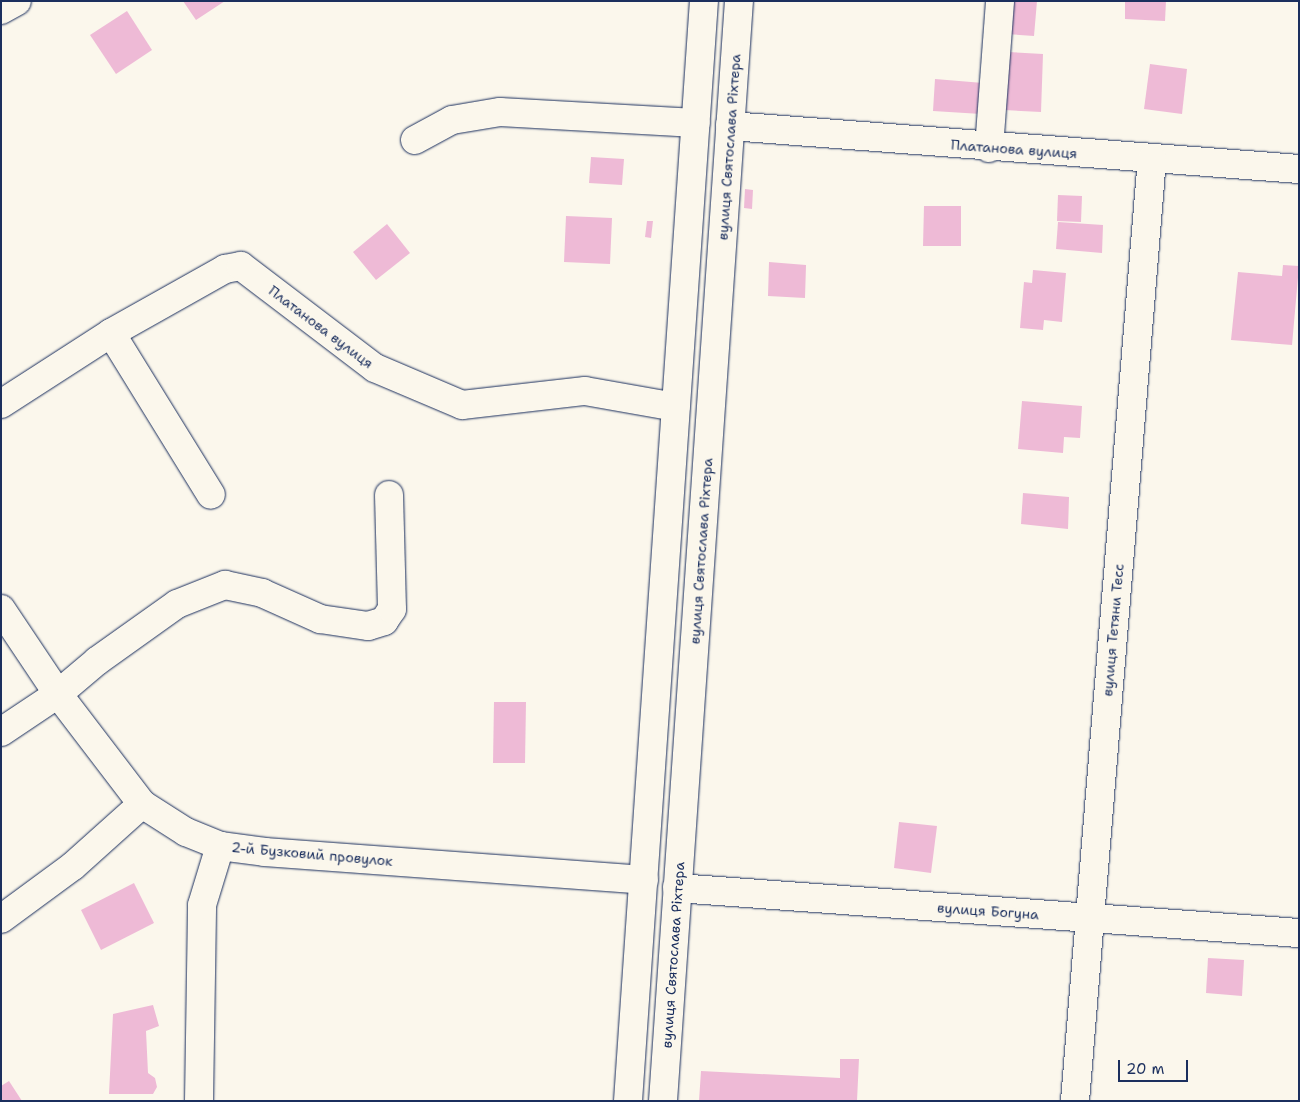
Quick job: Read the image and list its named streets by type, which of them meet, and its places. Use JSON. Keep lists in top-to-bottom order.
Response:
{
  "streets": {
    "street": [
      "вулиця Святослава Ріхтера",
      "Платанова вулиця",
      "вулиця Тетяни Тесс",
      "2-й Бузковий провулок",
      "вулиця Богуна"
    ]
  },
  "crossings": [
    ["вулиця Святослава Ріхтера", "Платанова вулиця"],
    ["вулиця Святослава Ріхтера", "вулиця Богуна"],
    ["Платанова вулиця", "вулиця Тетяни Тесс"],
    ["вулиця Тетяни Тесс", "вулиця Богуна"]
  ],
  "scale_bar": "20 m"
}
